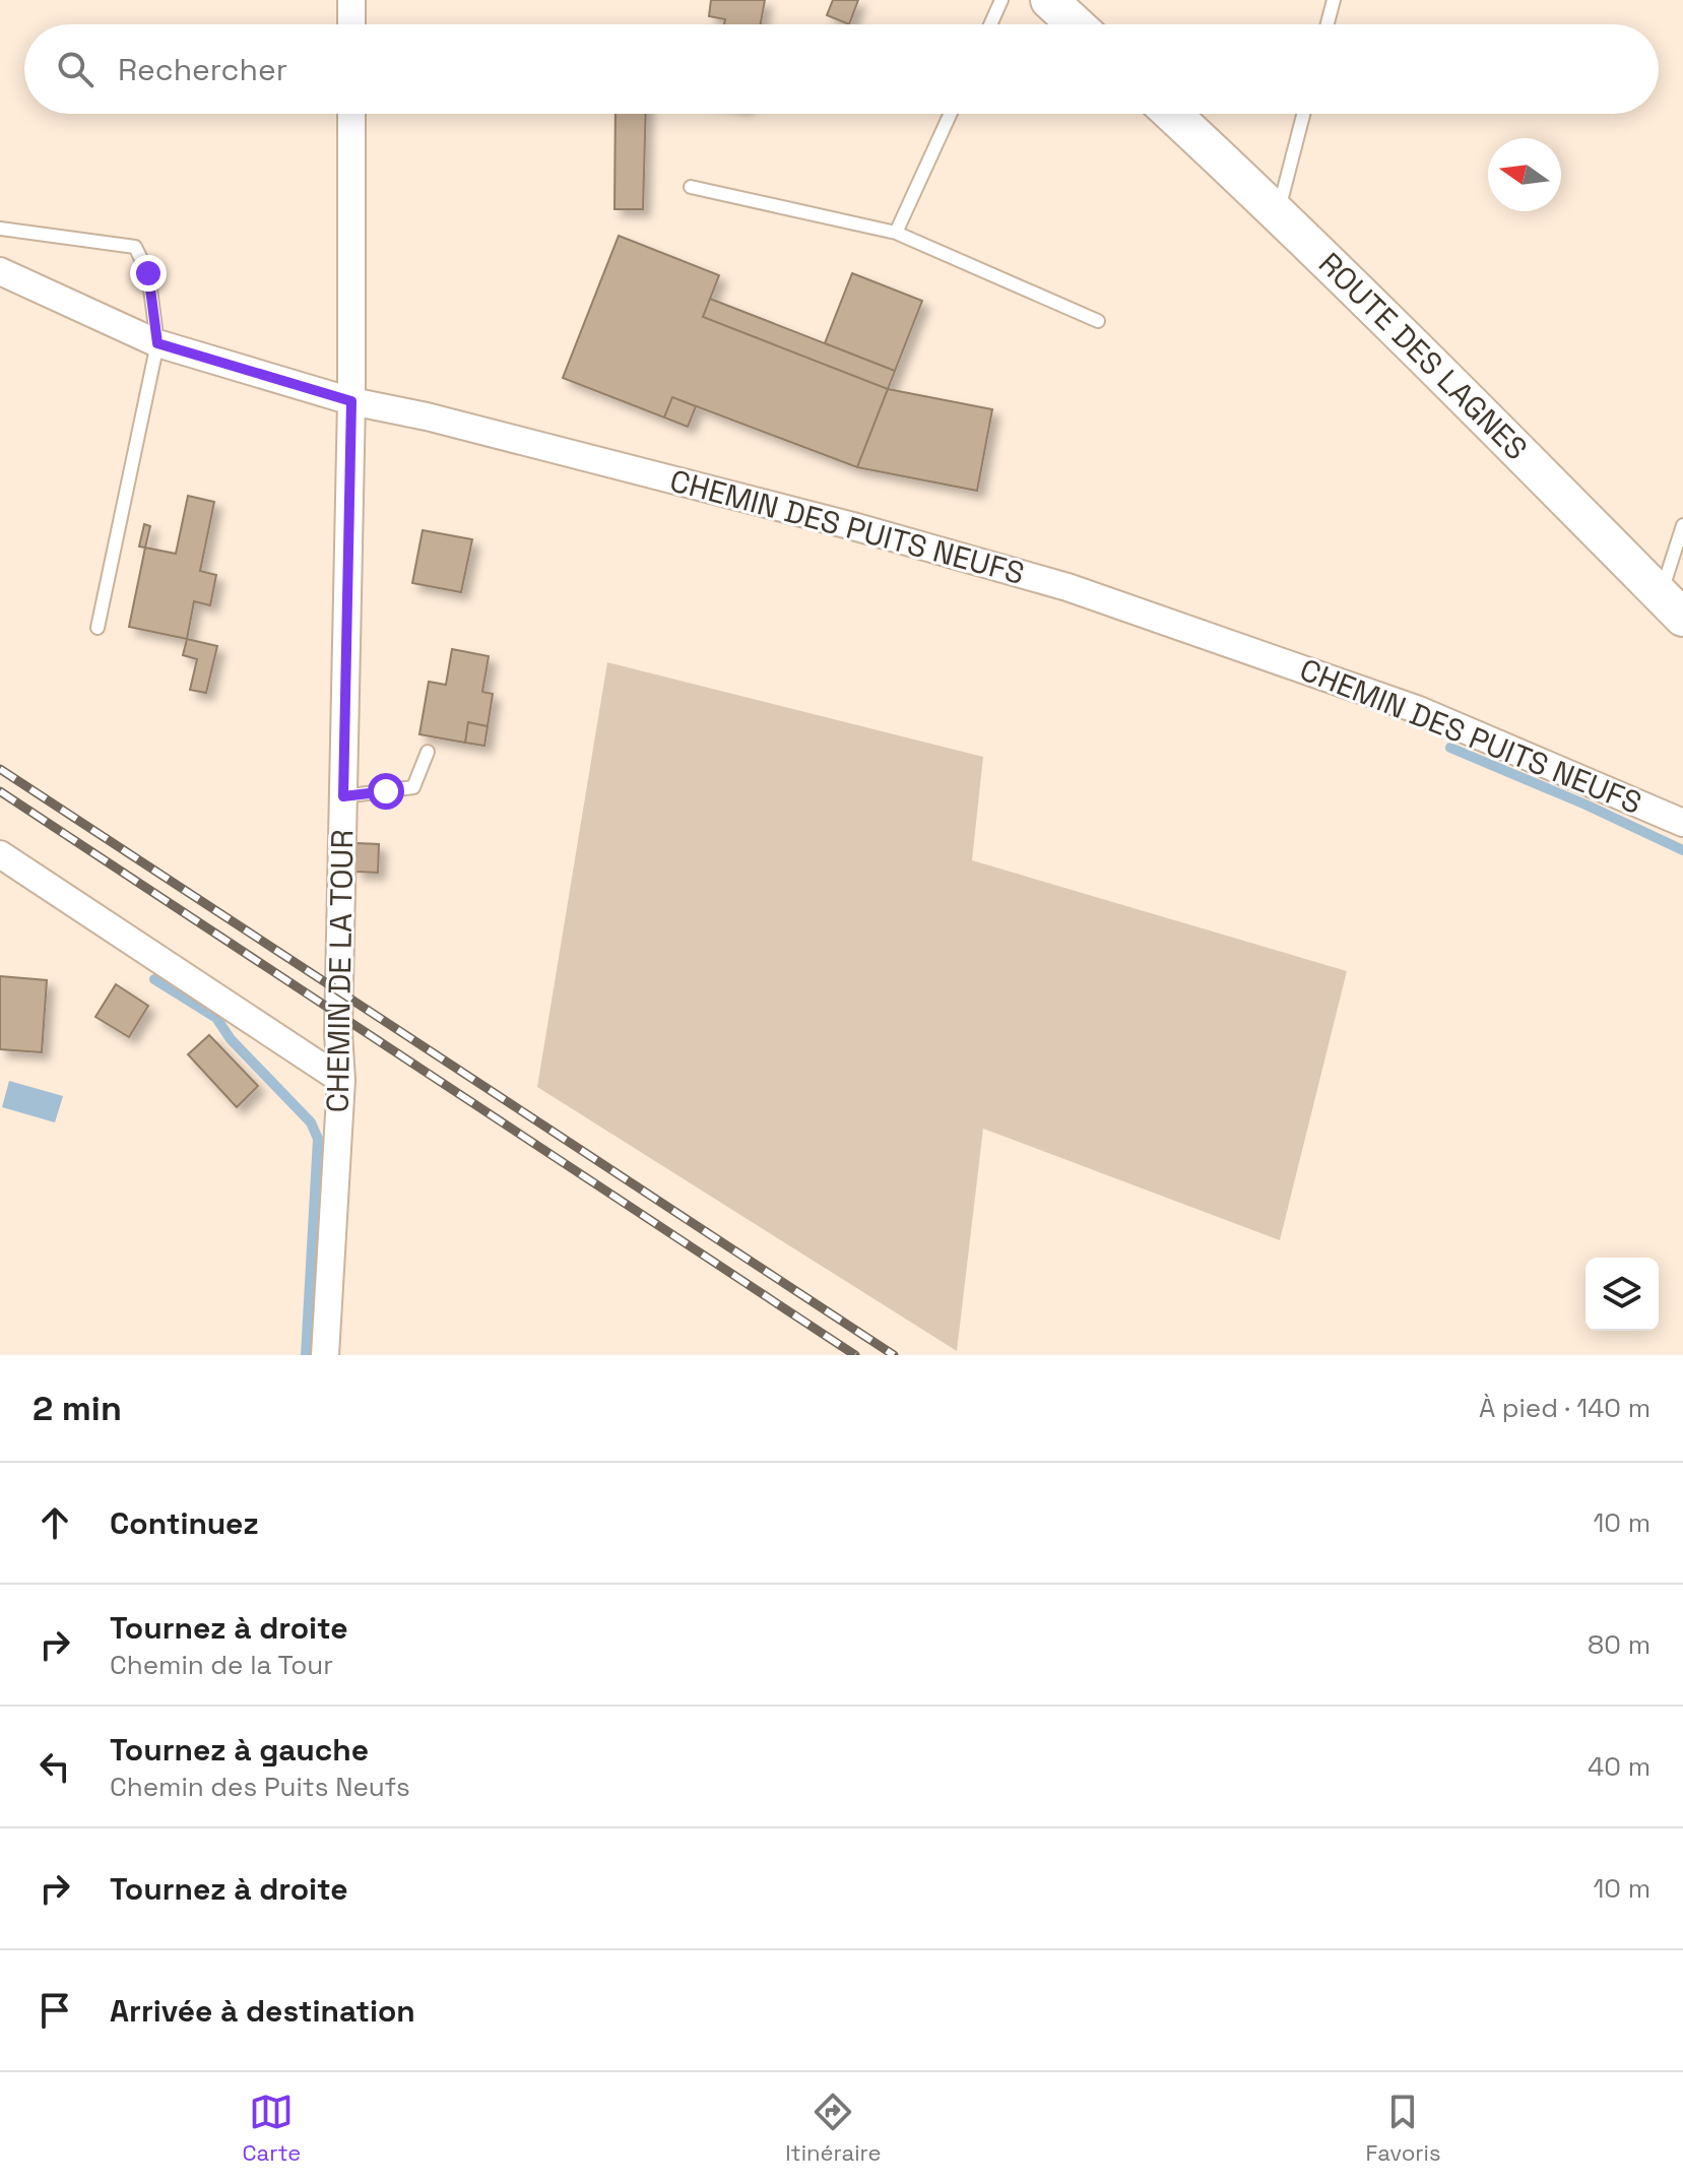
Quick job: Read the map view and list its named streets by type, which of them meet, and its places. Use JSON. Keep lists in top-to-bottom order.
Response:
{
  "streets": {
    "street": ["ROUTE DES LAGNES", "CHEMIN DES PUITS NEUFS", "CHEMIN DE LA TOUR"]
  },
  "crossings": [
    ["CHEMIN DES PUITS NEUFS", "CHEMIN DE LA TOUR"]
  ],
  "north": "left",
  "page": {
    "search": "Rechercher",
    "heading": ["2 min", "À pied · 140 m"],
    "list": [
      ["Continuez", "10 m"],
      ["Tournez à droite", "Chemin de la Tour", "80 m"],
      ["Tournez à gauche", "Chemin des Puits Neufs", "40 m"],
      ["Tournez à droite", "10 m"],
      "Arrivée à destination"
    ],
    "nav": ["Carte", "Itinéraire", "Favoris"]
  }
}
